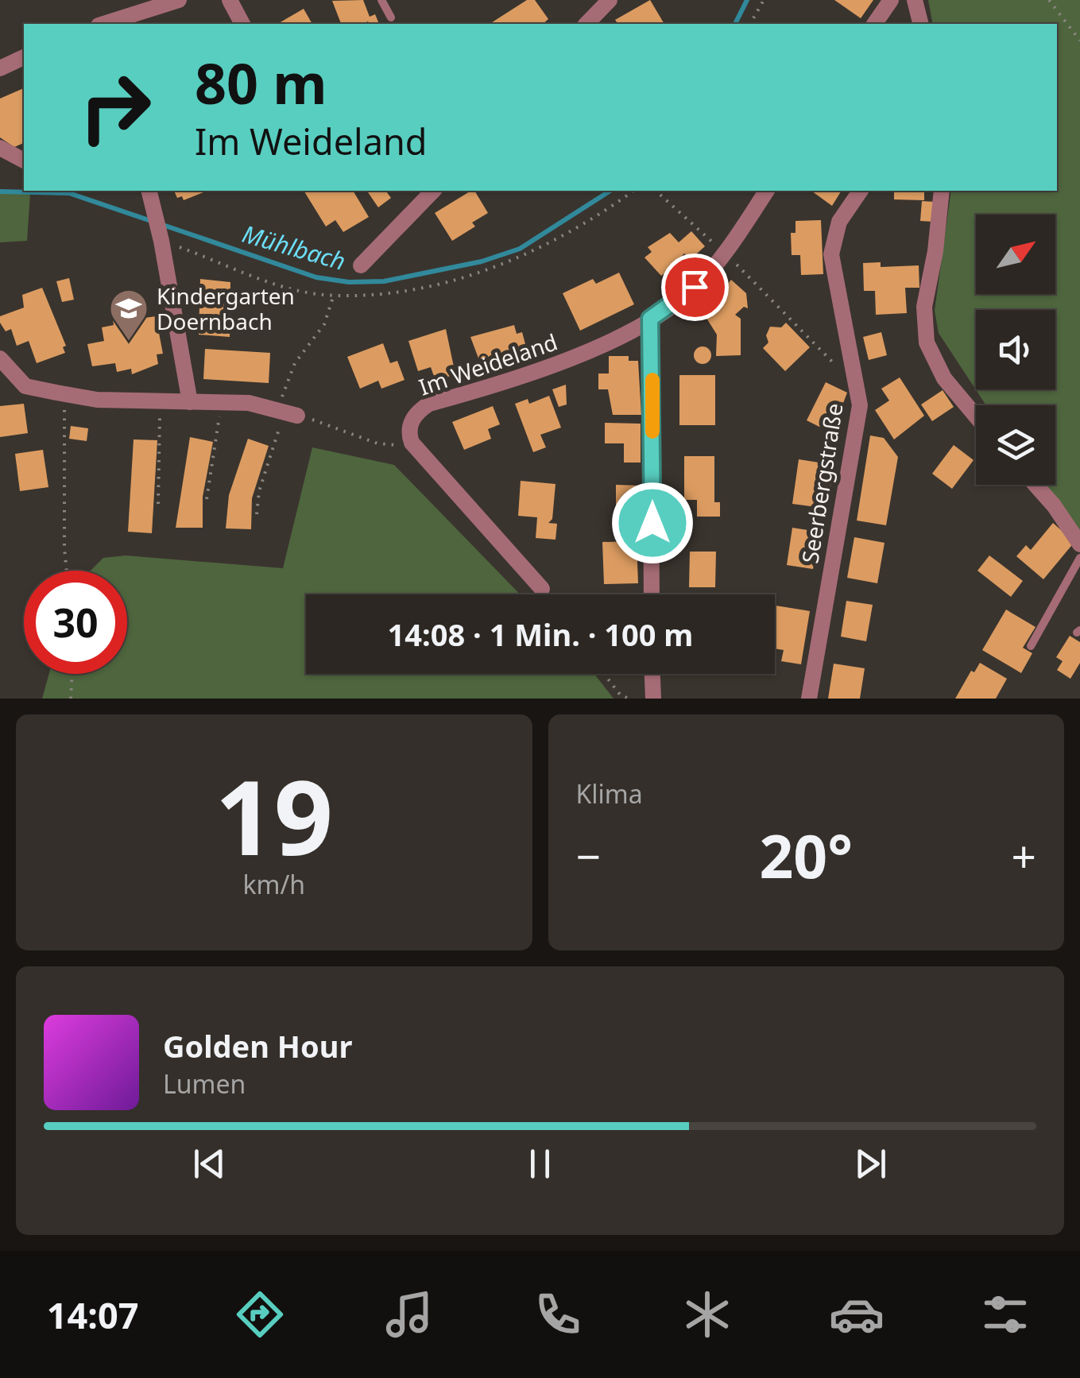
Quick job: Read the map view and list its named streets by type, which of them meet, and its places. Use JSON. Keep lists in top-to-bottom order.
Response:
{
  "streets": {
    "street": ["Im Weideland", "Seerbergstraße"]
  },
  "water": ["Mühlbach"],
  "places": {
    "school or university": ["Kindergarten Doernbach"]
  },
  "north": "top right",
  "page": {
    "turn": ["80 m", "Im Weideland"],
    "limit": "30",
    "trip": "14:08 · 1 Min. · 100 m",
    "tile": [
      ["19", "km/h"],
      "Klima"
    ],
    "heat": ["−", "20°", "+"],
    "song": ["Golden Hour", "Lumen"],
    "tabs": "14:07"
  }
}
